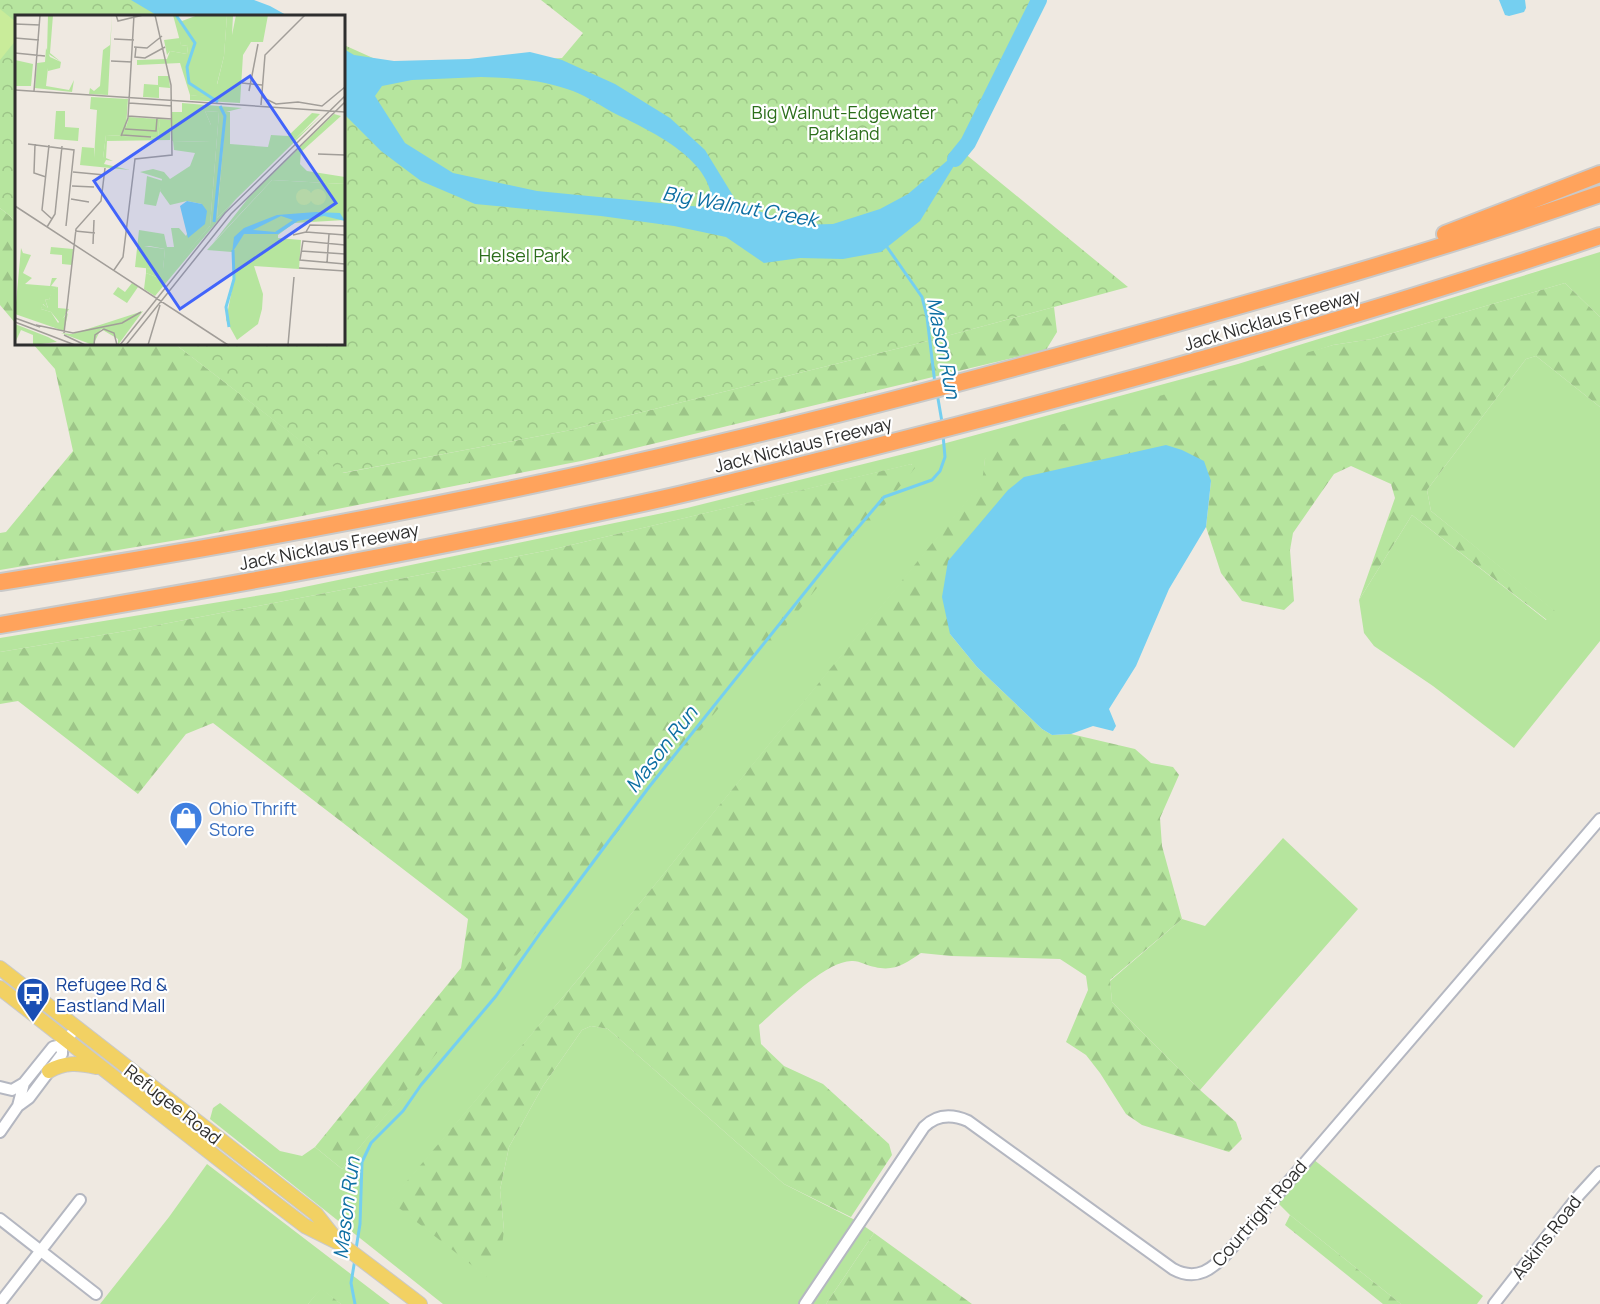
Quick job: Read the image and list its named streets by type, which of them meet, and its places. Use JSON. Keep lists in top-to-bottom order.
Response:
{
  "streets": {
    "highway": ["Jack Nicklaus Freeway"],
    "main road": ["Refugee Road"],
    "street": ["Courtright Road", "Askins Road"]
  },
  "water": ["Big Walnut Creek", "Mason Run"],
  "parks": ["Big Walnut-Edgewater Parkland", "Helsel Park"],
  "places": {
    "shop": ["Ohio Thrift Store"],
    "bus stop": ["Refugee Rd & Eastland Mall"]
  }
}
